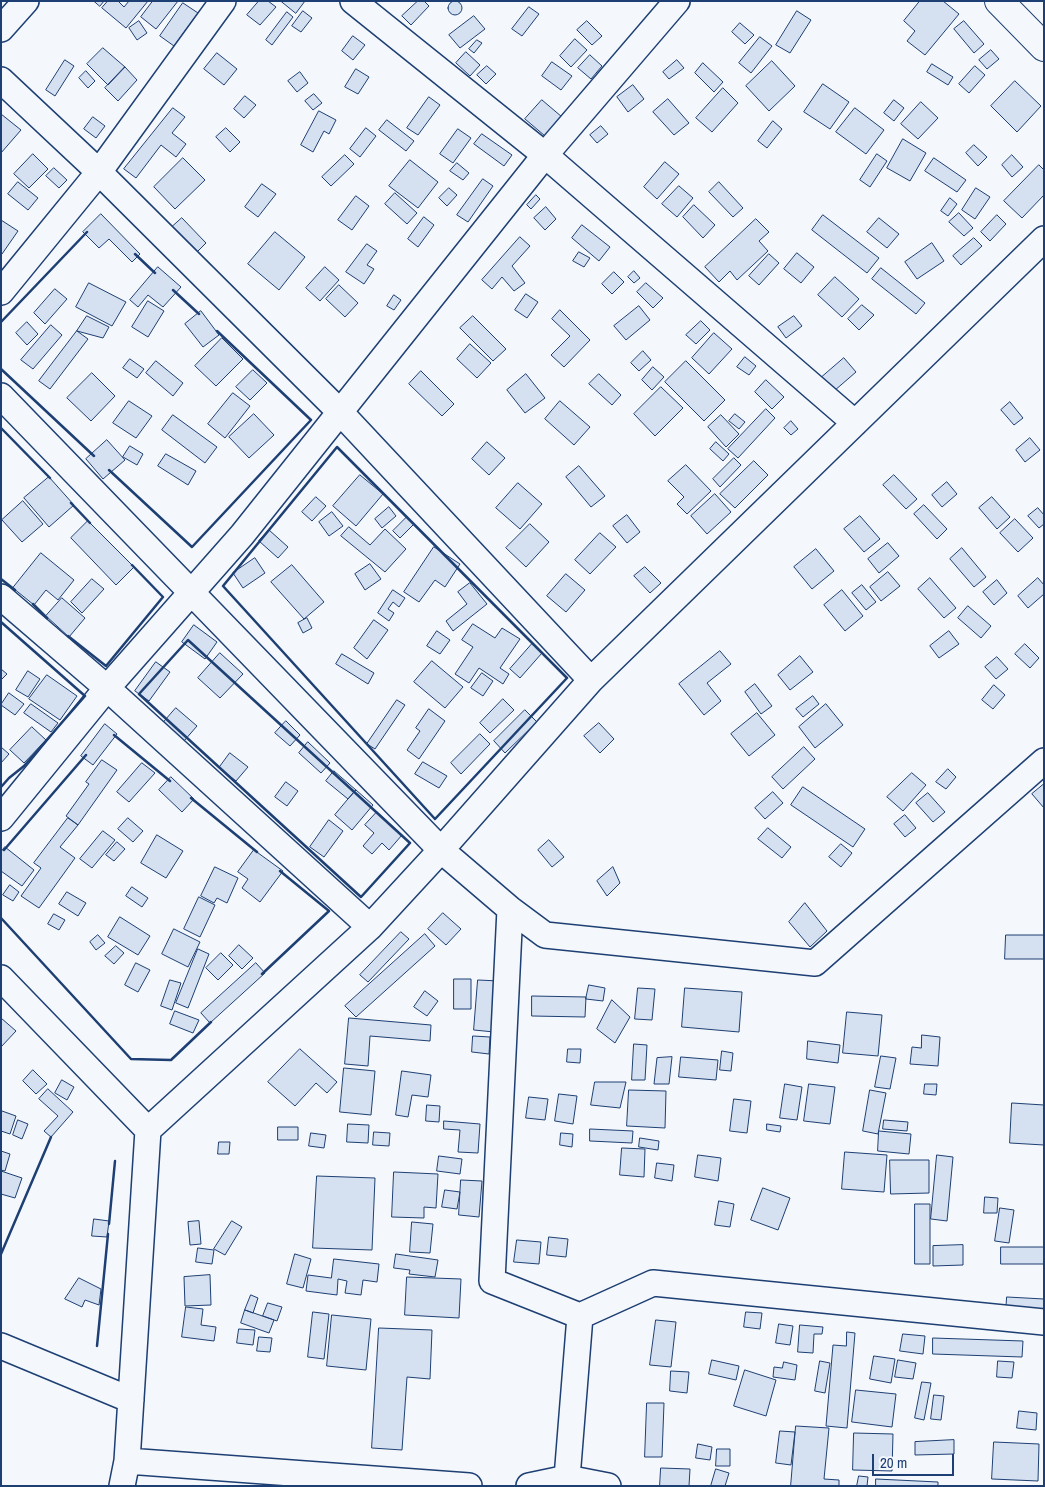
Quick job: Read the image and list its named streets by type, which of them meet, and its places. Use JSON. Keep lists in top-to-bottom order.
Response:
{
  "scale_bar": "20 m"
}
